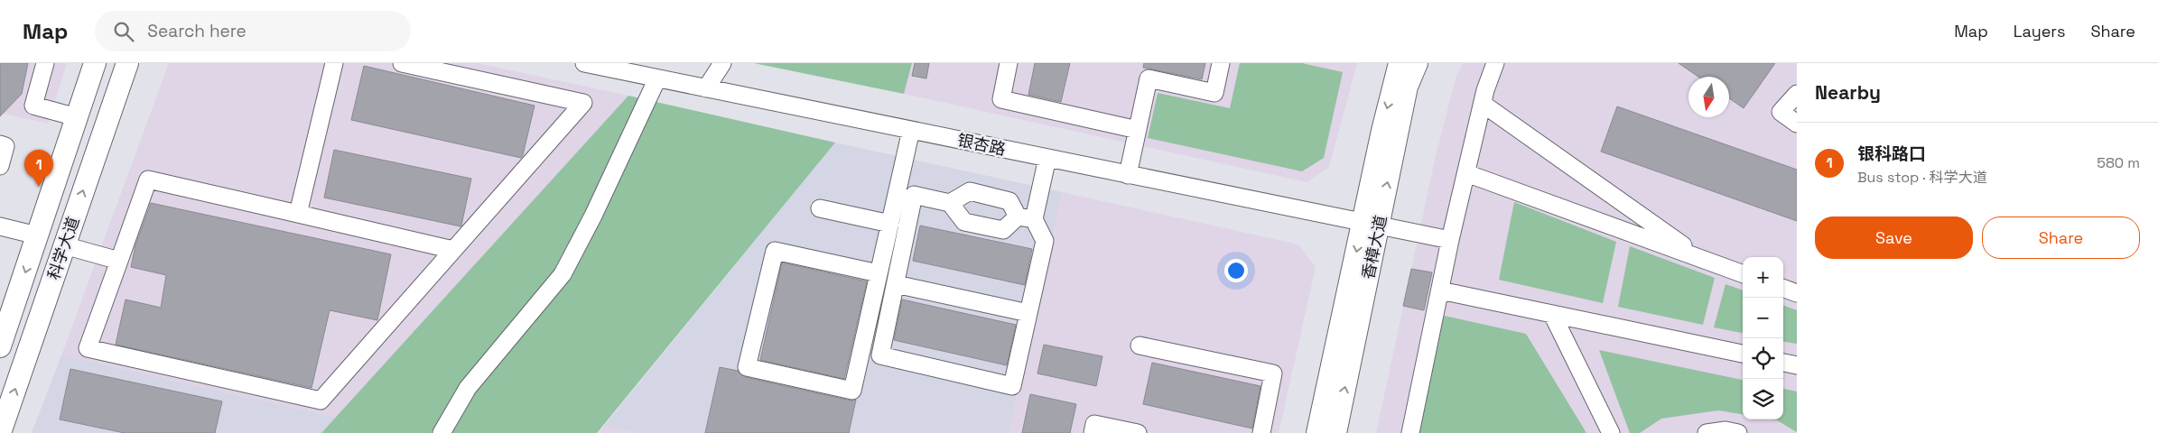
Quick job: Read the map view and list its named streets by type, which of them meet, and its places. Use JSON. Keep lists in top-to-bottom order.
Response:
{
  "streets": {
    "main road": ["香樟大道", "科学大道"],
    "street": ["银杏路"]
  },
  "crossings": [
    ["银杏路", "香樟大道"]
  ],
  "north": "bottom",
  "page": {
    "header": "Map",
    "search": "Search here",
    "nav": ["Map", "Layers", "Share"],
    "heading": "Nearby",
    "list": [
      {
        "mark": "1",
        "name": "银科路口",
        "note": "Bus stop · 科学大道",
        "value": "580 m"
      }
    ],
    "pins": "1",
    "buttons": ["Save", "Share"],
    "map_buttons": ["+", "−"]
  }
}
